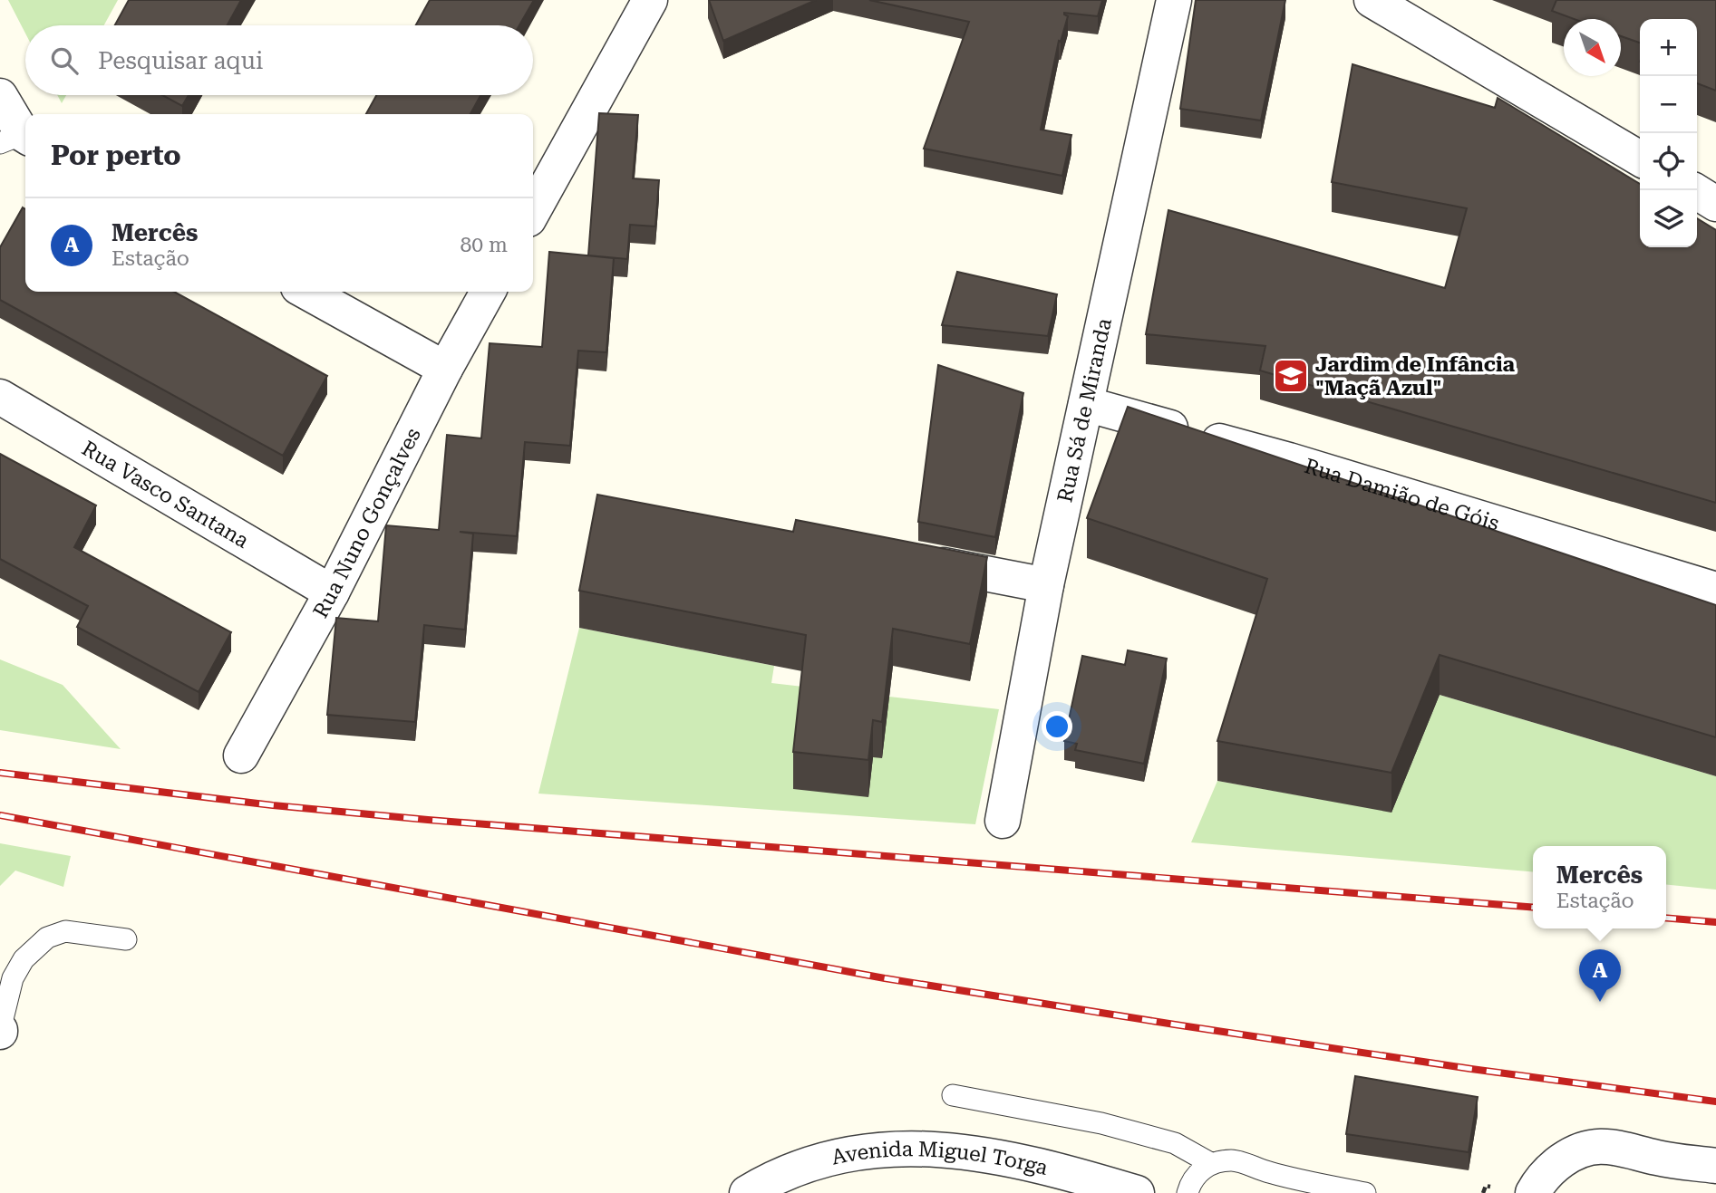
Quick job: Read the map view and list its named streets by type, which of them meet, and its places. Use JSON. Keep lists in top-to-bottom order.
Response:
{
  "streets": {
    "street": [
      "Rua Sá de Miranda",
      "Rua Damião de Góis",
      "Rua Vasco Santana",
      "Rua Nuno Gonçalves",
      "Avenida Miguel Torga"
    ]
  },
  "crossings": [
    ["Rua Sá de Miranda", "Rua Damião de Góis"],
    ["Rua Vasco Santana", "Rua Nuno Gonçalves"]
  ],
  "places": {
    "school or university": ["Jardim de Infância \"Maçã Azul\""]
  },
  "north": "bottom right",
  "page": {
    "map_buttons": ["+", "−"],
    "search": "Pesquisar aqui",
    "heading": "Por perto",
    "list": [
      {
        "mark": "A",
        "name": "Mercês",
        "note": "Estação",
        "value": "80 m"
      }
    ],
    "popup": ["Mercês", "Estação"],
    "pins": "A"
  }
}
